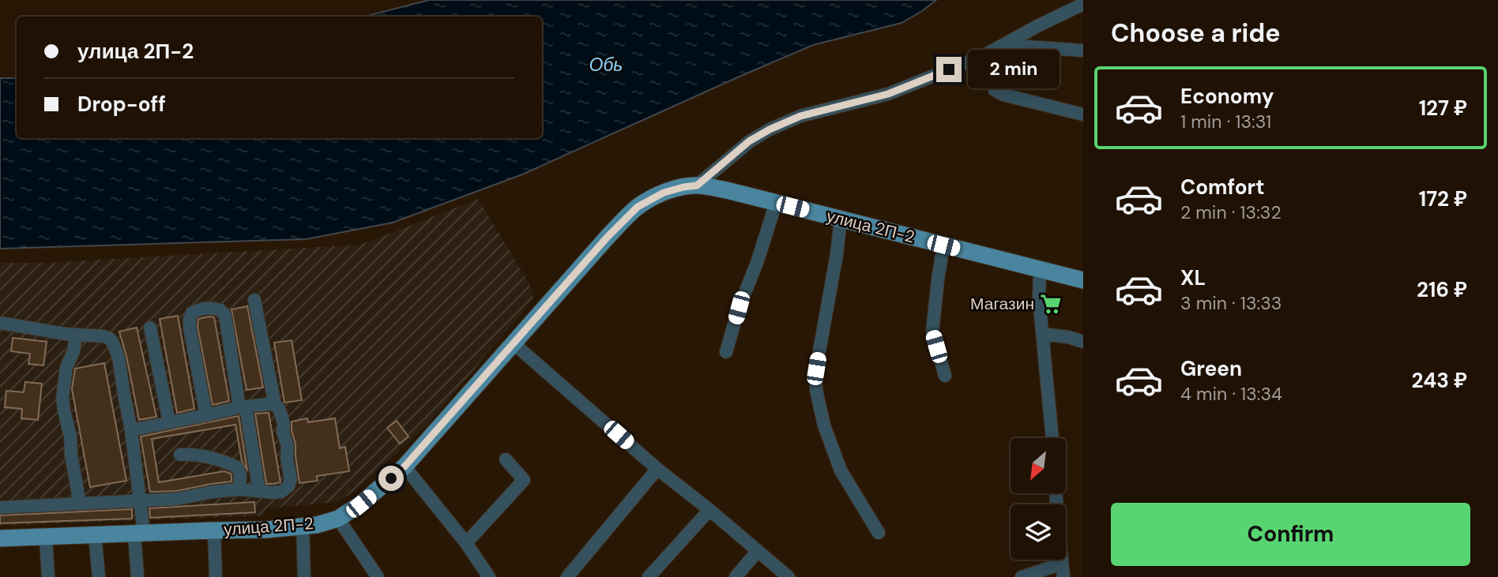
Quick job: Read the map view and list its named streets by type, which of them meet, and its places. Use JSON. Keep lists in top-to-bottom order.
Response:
{
  "streets": {
    "main road": ["улица 2П-2"]
  },
  "water": ["Обь"],
  "places": {
    "supermarket": ["Магазин"]
  },
  "north": "bottom left",
  "page": {
    "heading": "Choose a ride",
    "banner": ["улица 2П-2", "Drop-off"],
    "bubble": "2 min",
    "list": [
      {
        "name": "Economy",
        "note": "1 min · 13:31",
        "value": "127 ₽"
      },
      {
        "name": "Comfort",
        "note": "2 min · 13:32",
        "value": "172 ₽"
      },
      {
        "name": "XL",
        "note": "3 min · 13:33",
        "value": "216 ₽"
      },
      {
        "name": "Green",
        "note": "4 min · 13:34",
        "value": "243 ₽"
      }
    ],
    "buttons": "Confirm"
  }
}
